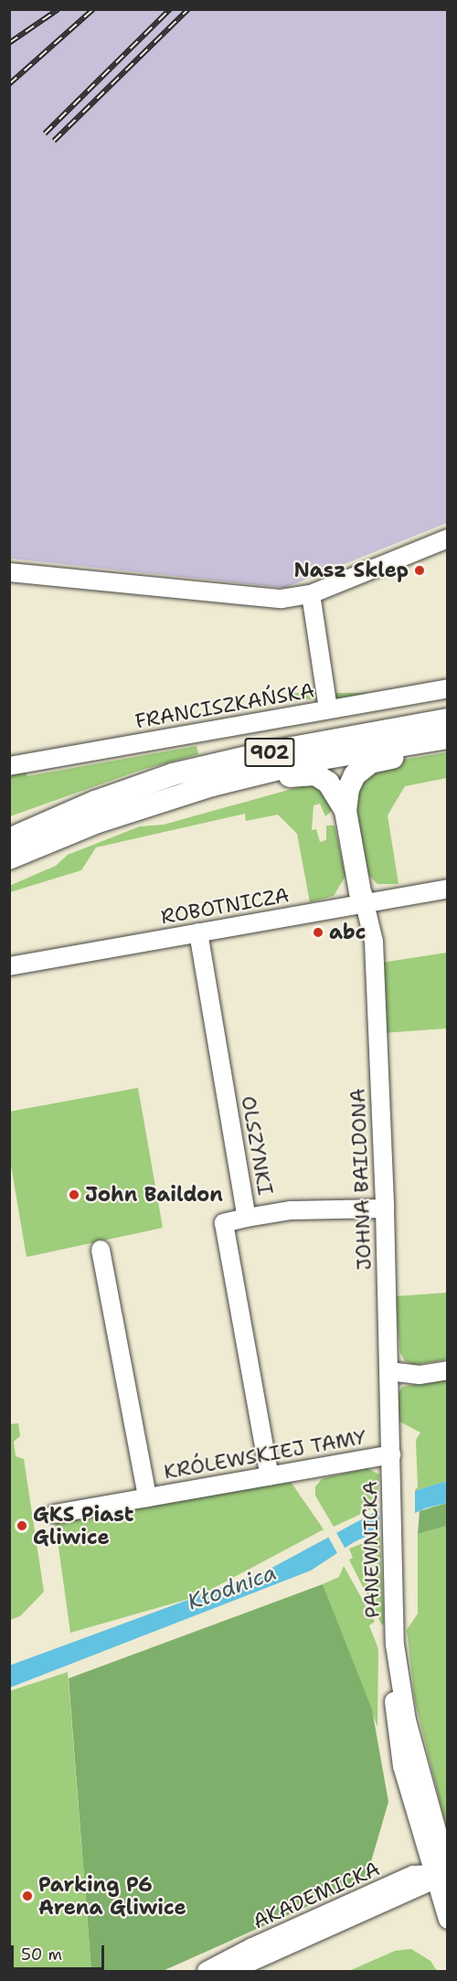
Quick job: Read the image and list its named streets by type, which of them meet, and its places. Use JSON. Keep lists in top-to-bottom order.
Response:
{
  "streets": {
    "main road": ["902"],
    "street": [
      "FRANCISZKAŃSKA",
      "ROBOTNICZA",
      "OLSZYNKI",
      "JOHNA BAILDONA",
      "KRÓLEWSKIEJ TAMY",
      "PANEWNICKA",
      "AKADEMICKA"
    ]
  },
  "crossings": [
    ["ROBOTNICZA", "OLSZYNKI"],
    ["ROBOTNICZA", "JOHNA BAILDONA"],
    ["OLSZYNKI", "KRÓLEWSKIEJ TAMY"],
    ["JOHNA BAILDONA", "KRÓLEWSKIEJ TAMY"],
    ["JOHNA BAILDONA", "PANEWNICKA"],
    ["KRÓLEWSKIEJ TAMY", "PANEWNICKA"],
    ["PANEWNICKA", "AKADEMICKA"]
  ],
  "water": ["Kłodnica"],
  "places": [
    "Nasz Sklep",
    "abc",
    "John Baildon",
    "GKS Piast Gliwice",
    "Parking P6 Arena Gliwice"
  ],
  "scale_bar": "50 m"
}
